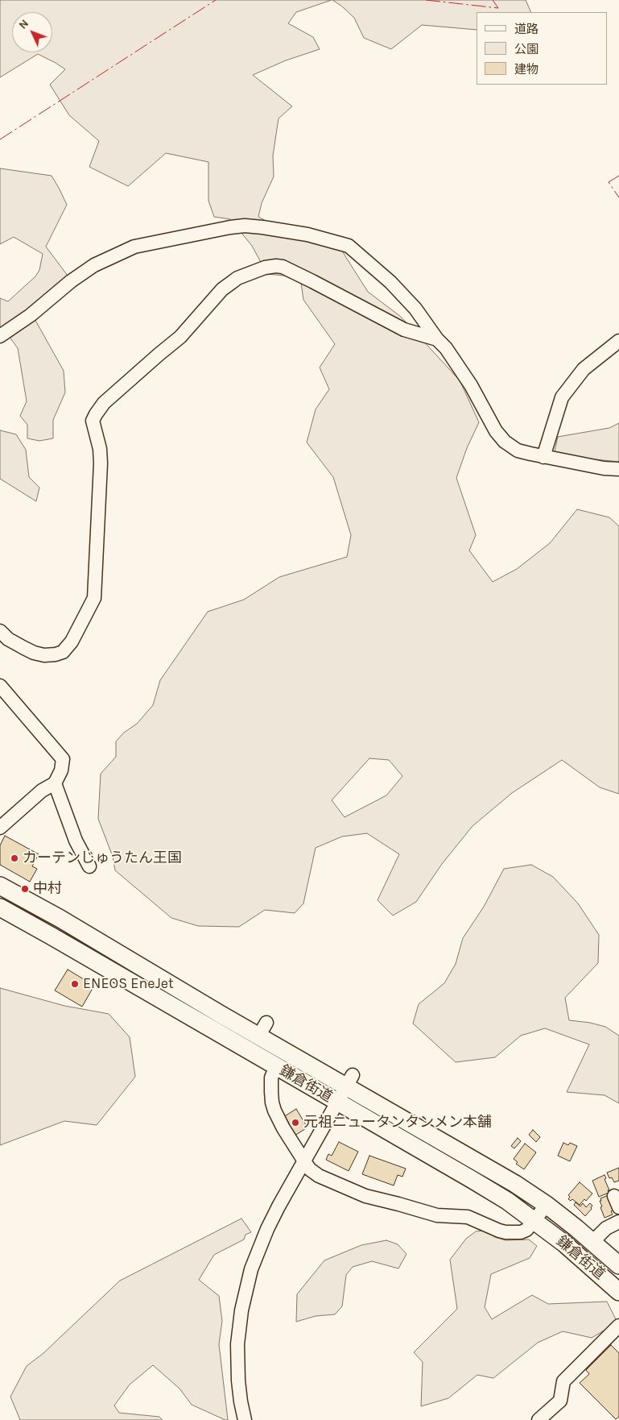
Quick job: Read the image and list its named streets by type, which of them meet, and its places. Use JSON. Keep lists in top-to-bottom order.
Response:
{
  "streets": {
    "main road": ["鎌倉街道"]
  },
  "places": [
    "カーテンじゅうたん王国",
    "中村",
    "ENEOS EneJet",
    "元祖ニュータンタンメン本舗"
  ],
  "legend": ["道路", "公園", "建物"],
  "north": "top left"
}
